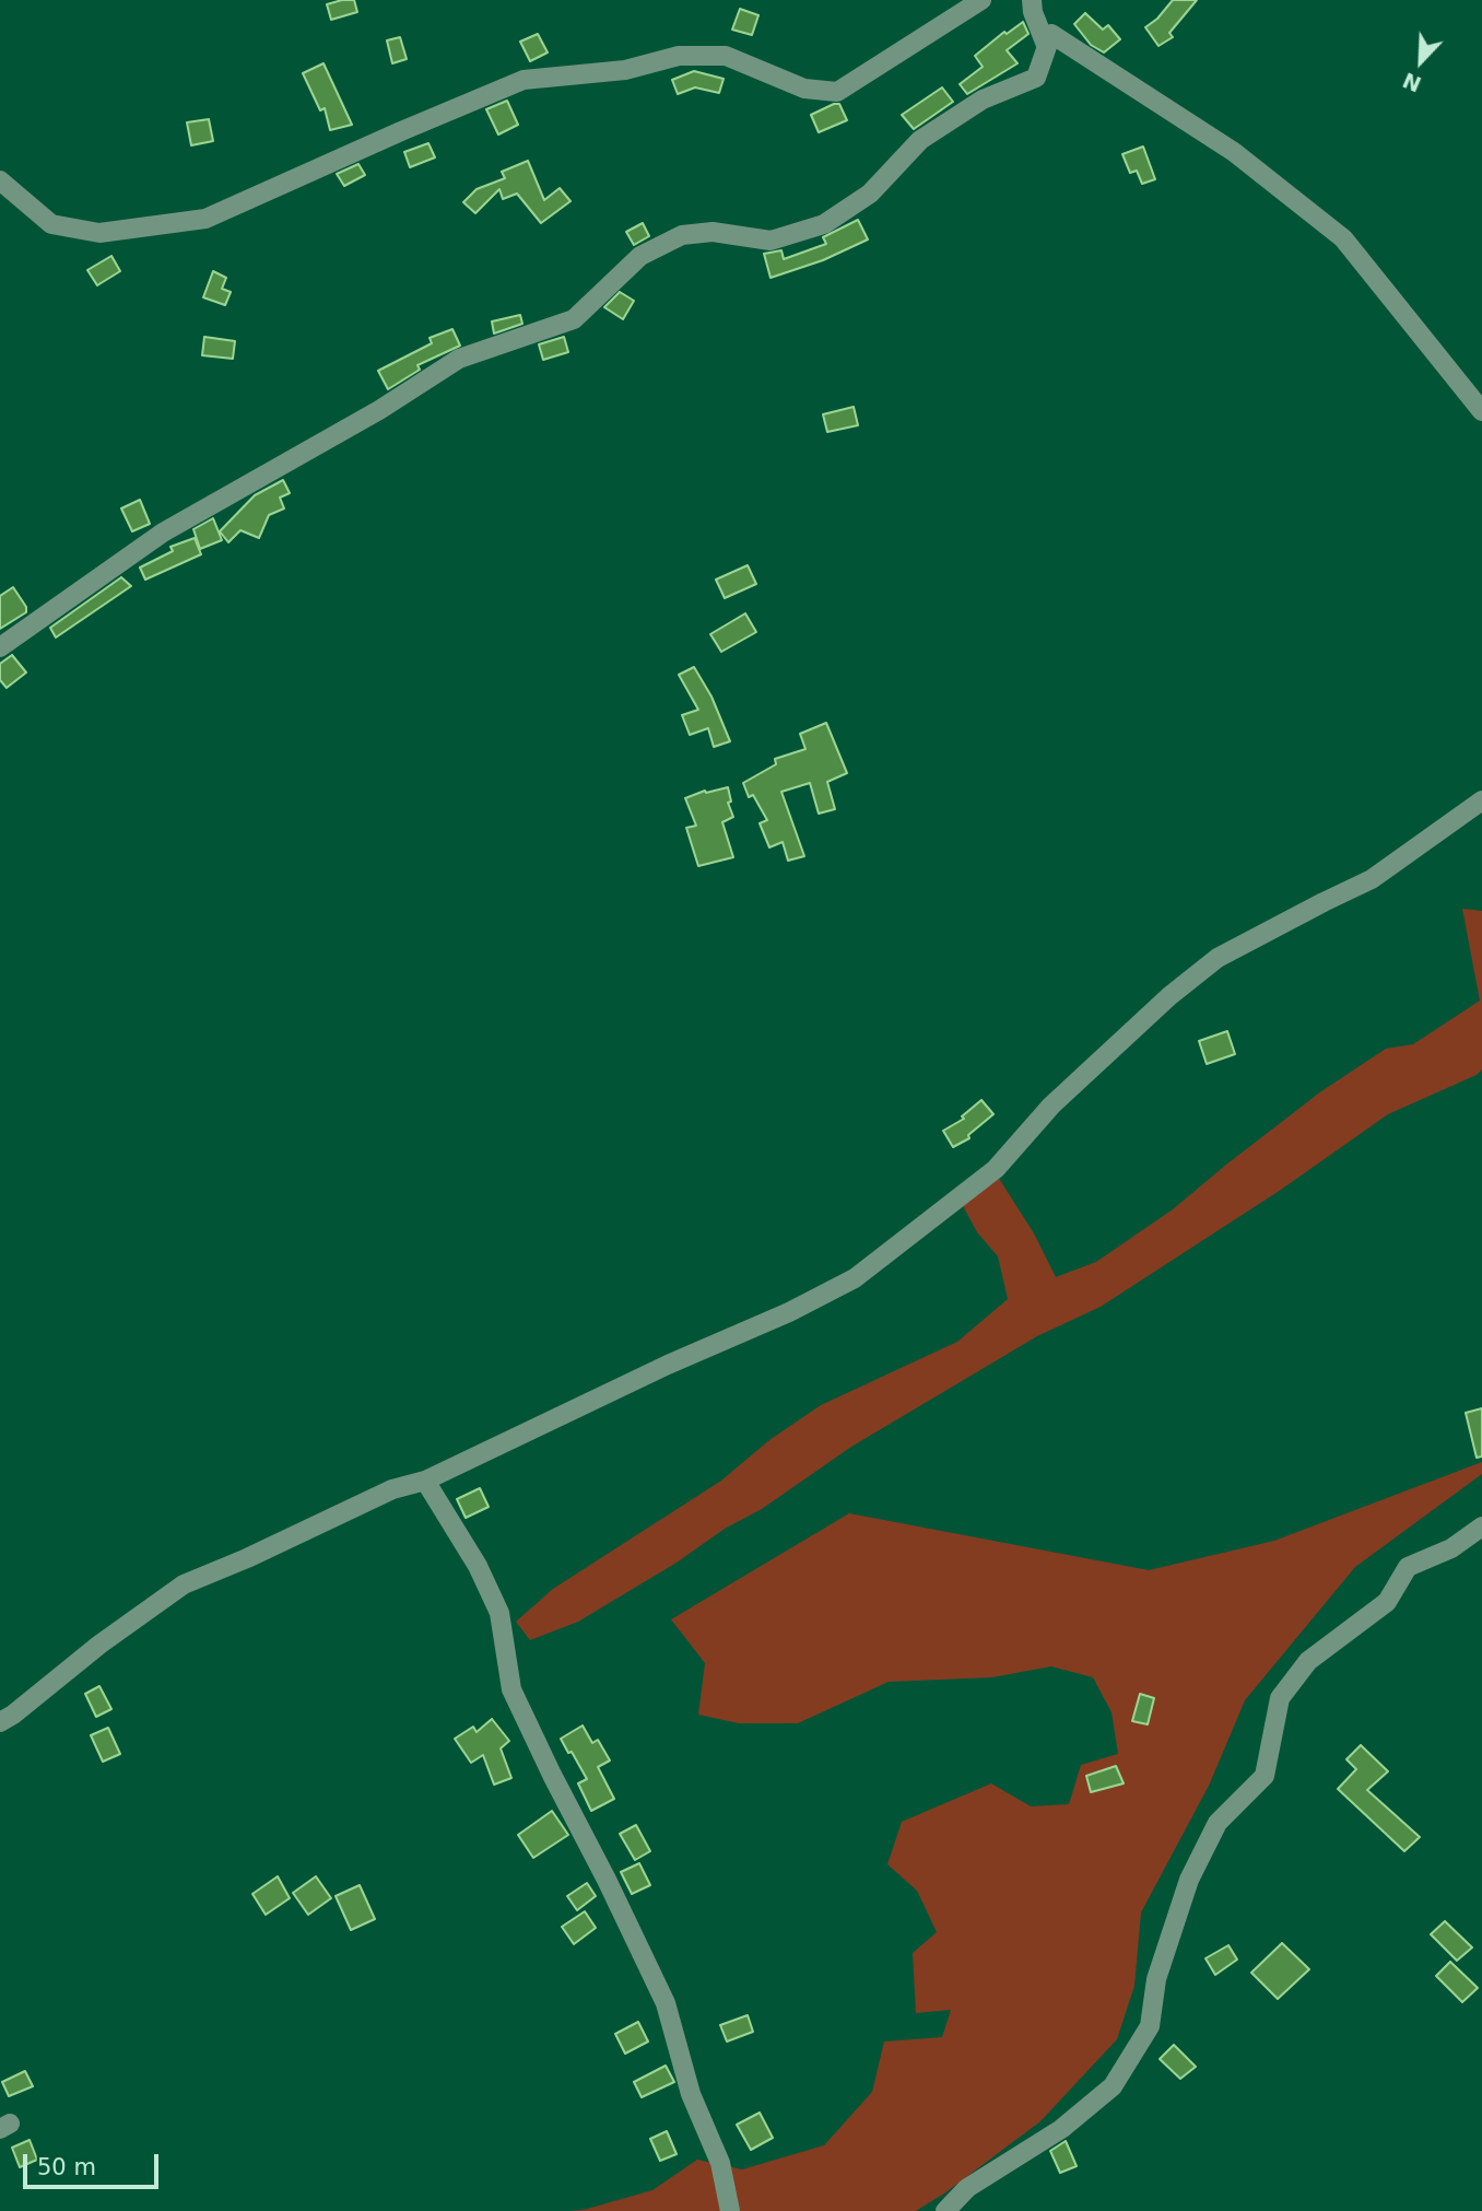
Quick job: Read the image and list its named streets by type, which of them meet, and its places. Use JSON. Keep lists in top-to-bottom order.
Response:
{
  "scale_bar": "50 m",
  "north": "bottom left"
}
